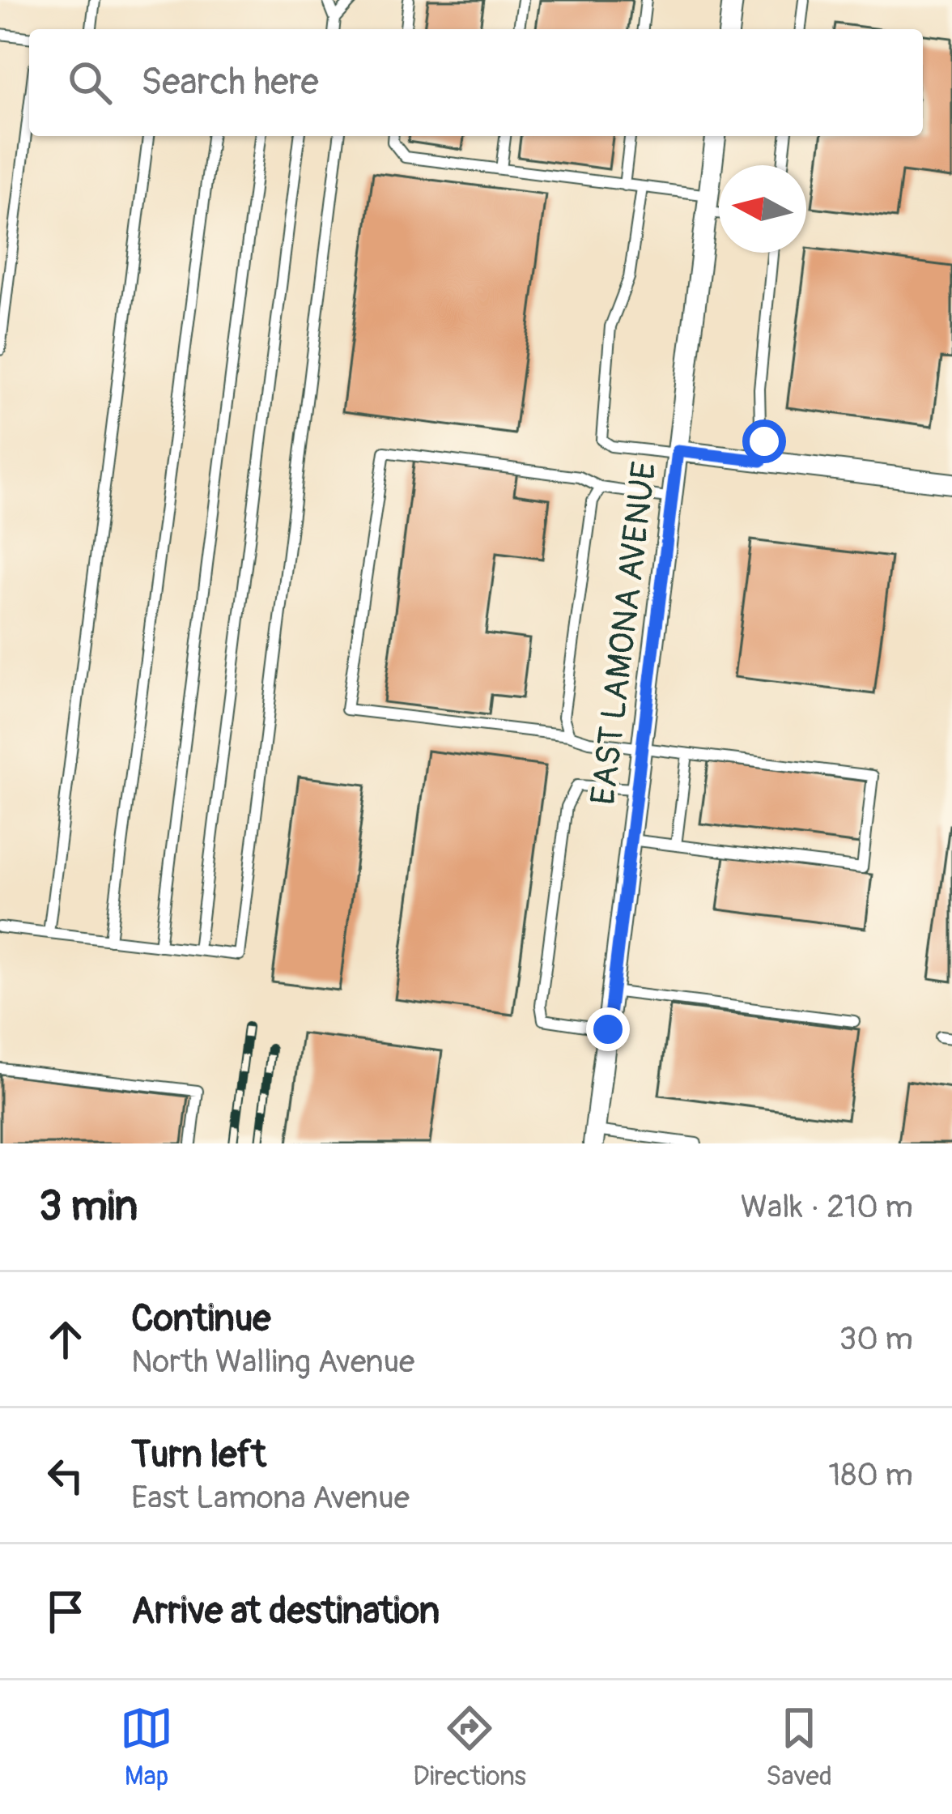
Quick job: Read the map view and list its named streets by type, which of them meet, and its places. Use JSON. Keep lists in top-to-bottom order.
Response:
{
  "streets": {
    "street": ["EAST LAMONA AVENUE"]
  },
  "north": "left",
  "page": {
    "search": "Search here",
    "heading": ["3 min", "Walk · 210 m"],
    "list": [
      ["Continue", "North Walling Avenue", "30 m"],
      ["Turn left", "East Lamona Avenue", "180 m"],
      "Arrive at destination"
    ],
    "nav": ["Map", "Directions", "Saved"]
  }
}
